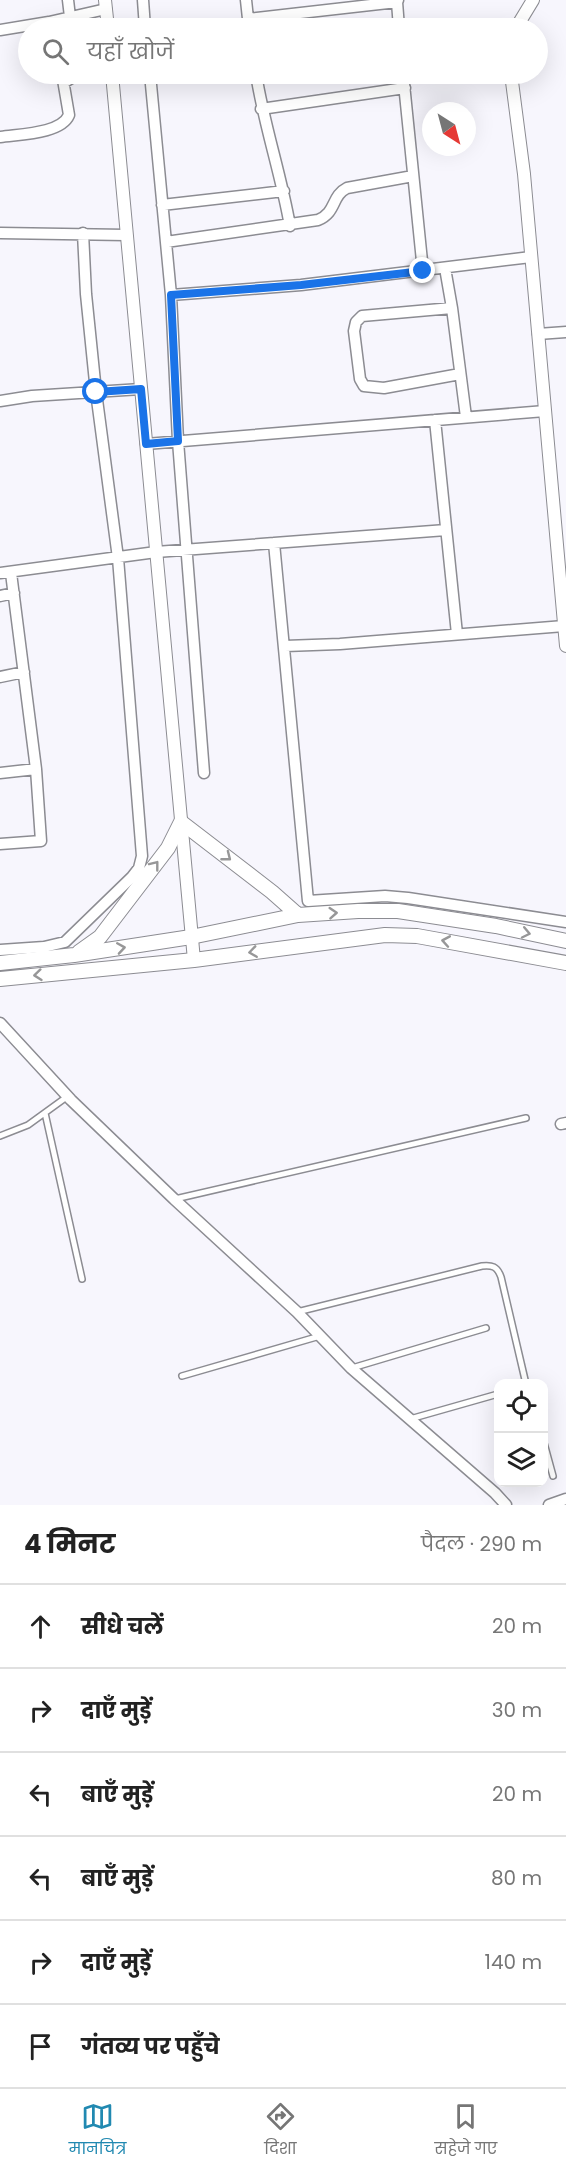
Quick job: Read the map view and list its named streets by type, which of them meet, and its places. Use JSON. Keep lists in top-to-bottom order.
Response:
{
  "north": "bottom right",
  "page": {
    "search": "यहाँ खोजें",
    "heading": ["4 मिनट", "पैदल · 290 m"],
    "list": [
      ["सीधे चलें", "20 m"],
      ["दाएँ मुड़ें", "30 m"],
      ["बाएँ मुड़ें", "20 m"],
      ["बाएँ मुड़ें", "80 m"],
      ["दाएँ मुड़ें", "140 m"],
      "गंतव्य पर पहुँचे"
    ],
    "nav": ["मानचित्र", "दिशा", "सहेजे गए"]
  }
}
